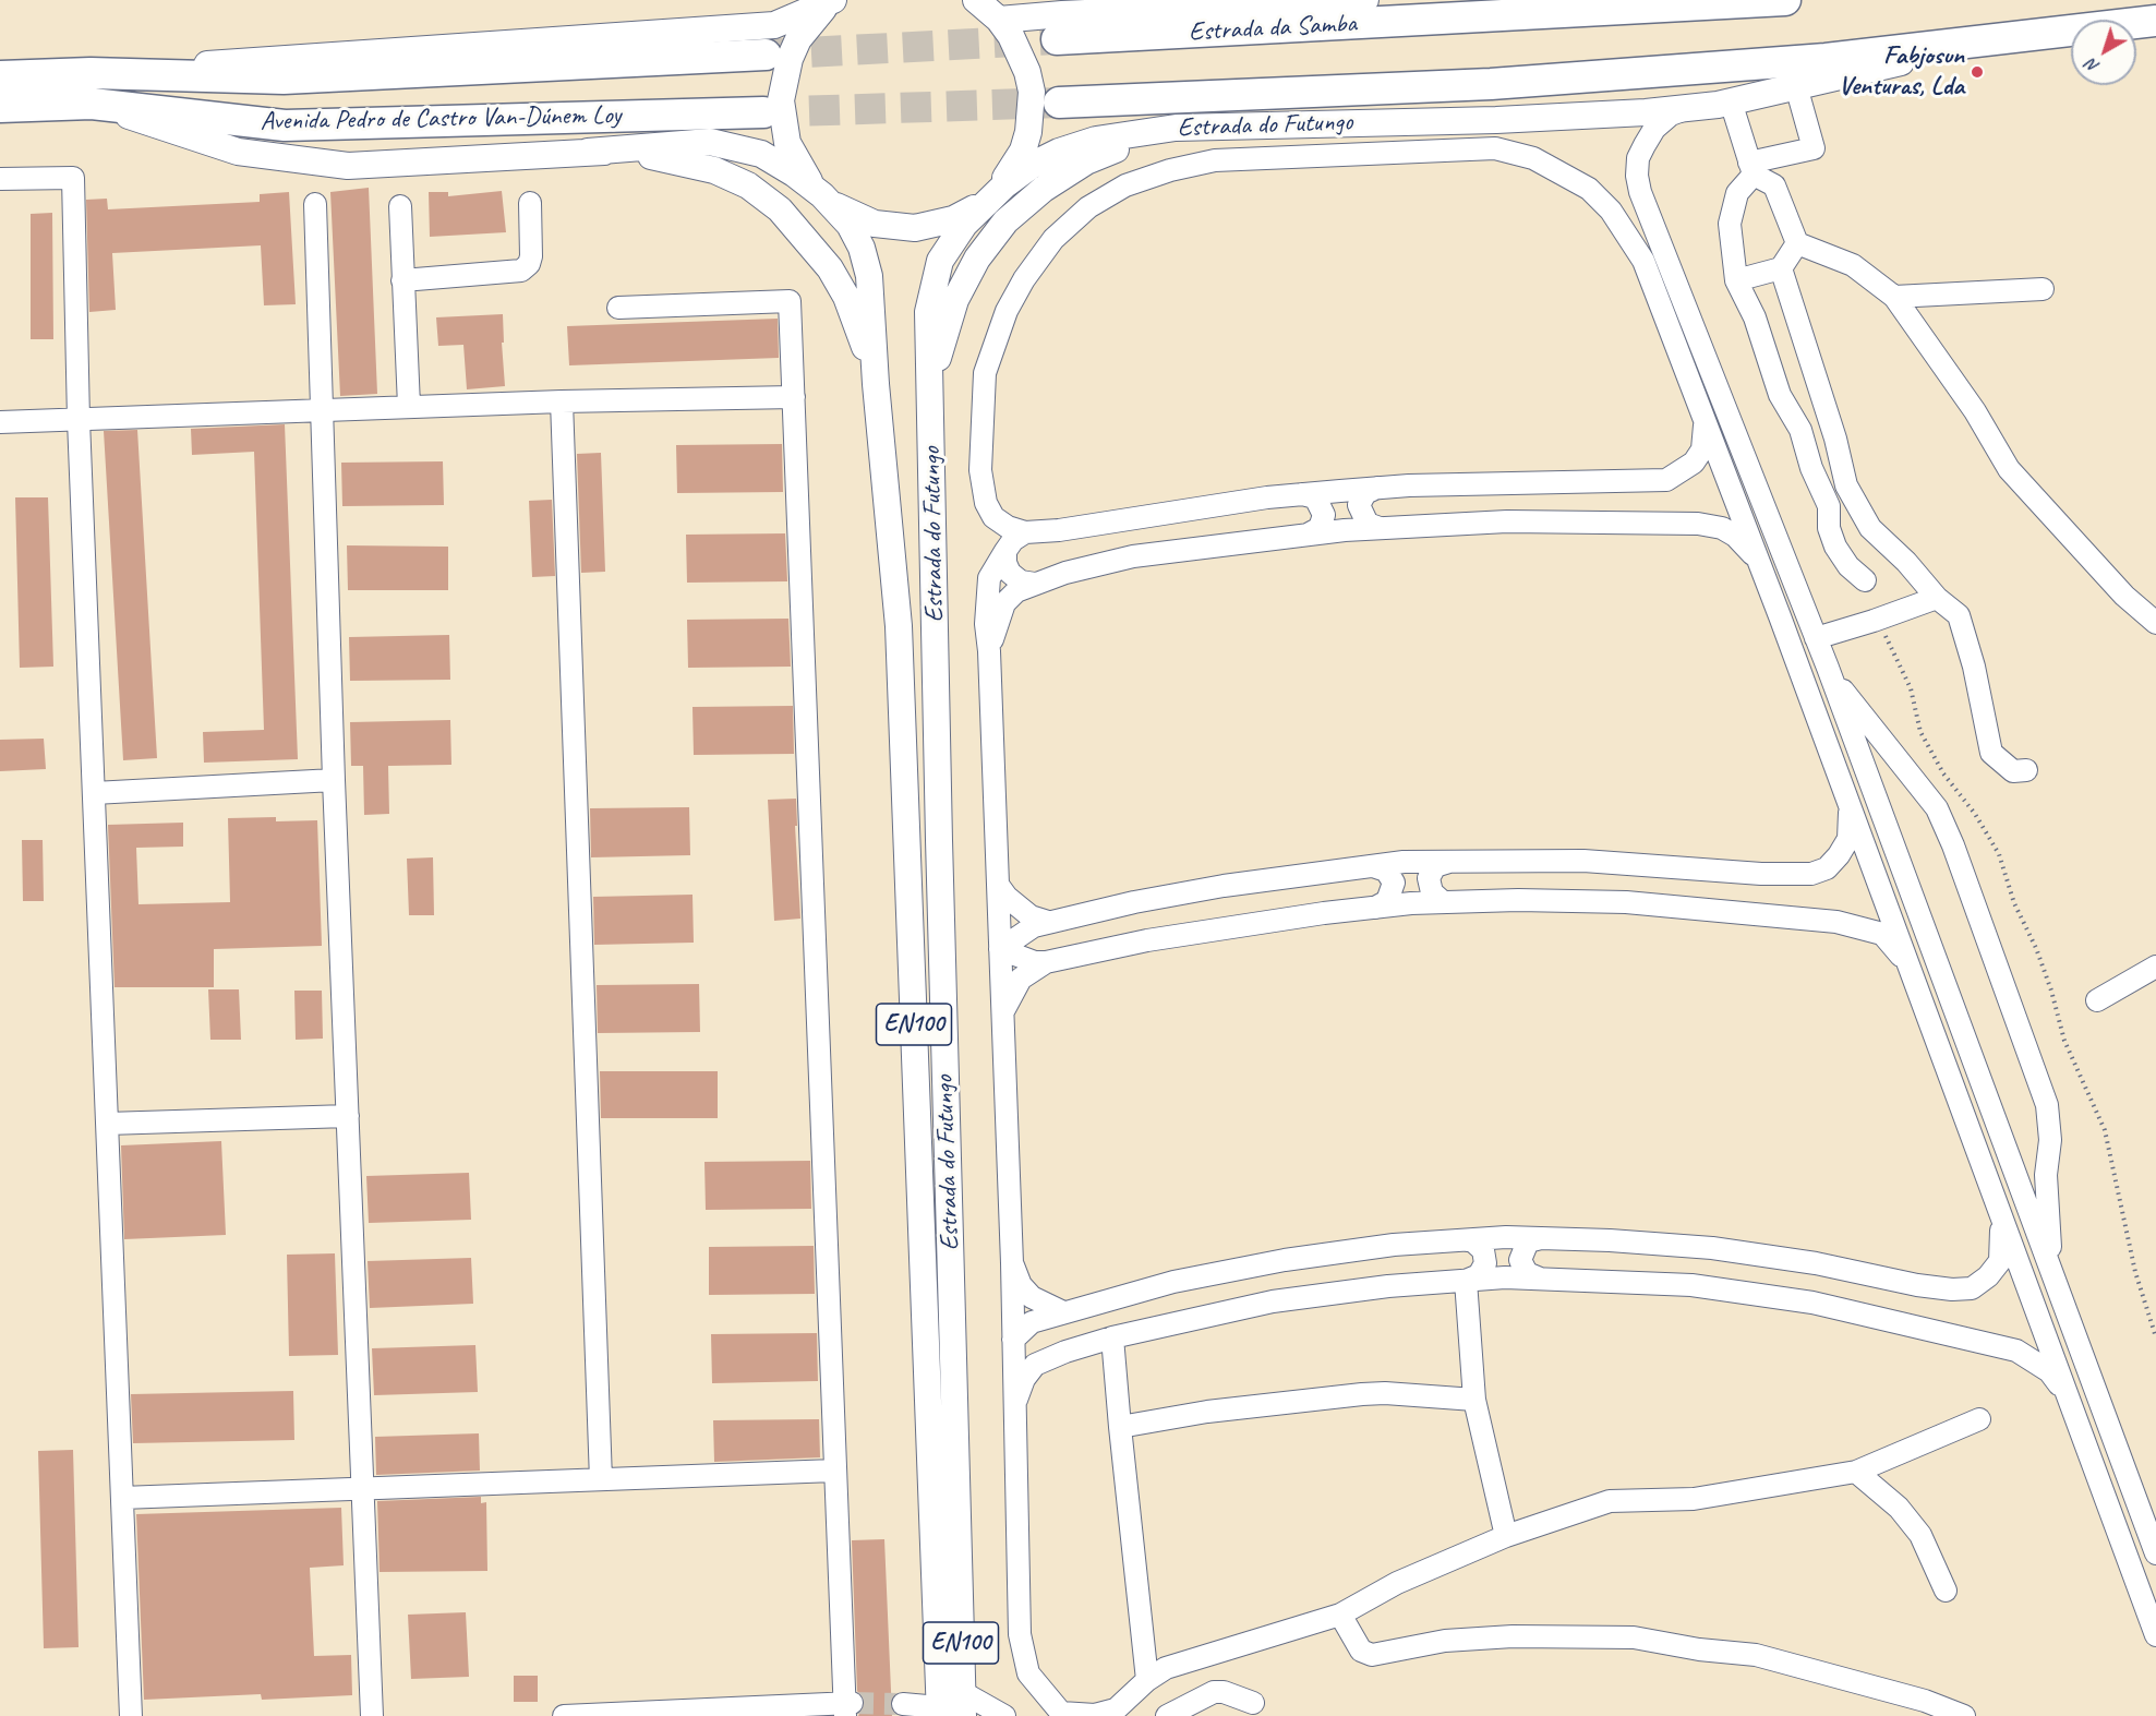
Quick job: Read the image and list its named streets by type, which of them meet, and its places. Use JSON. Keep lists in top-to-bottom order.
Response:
{
  "streets": {
    "highway": ["Estrada da Samba", "Avenida Pedro de Castro Van-Dúnem Loy", "Estrada do Futungo"],
    "main road": ["EN100"]
  },
  "crossings": [
    ["Avenida Pedro de Castro Van-Dúnem Loy", "Estrada do Futungo"]
  ],
  "places": ["Fabjosun Venturas, Lda"],
  "north": "bottom left"
}
